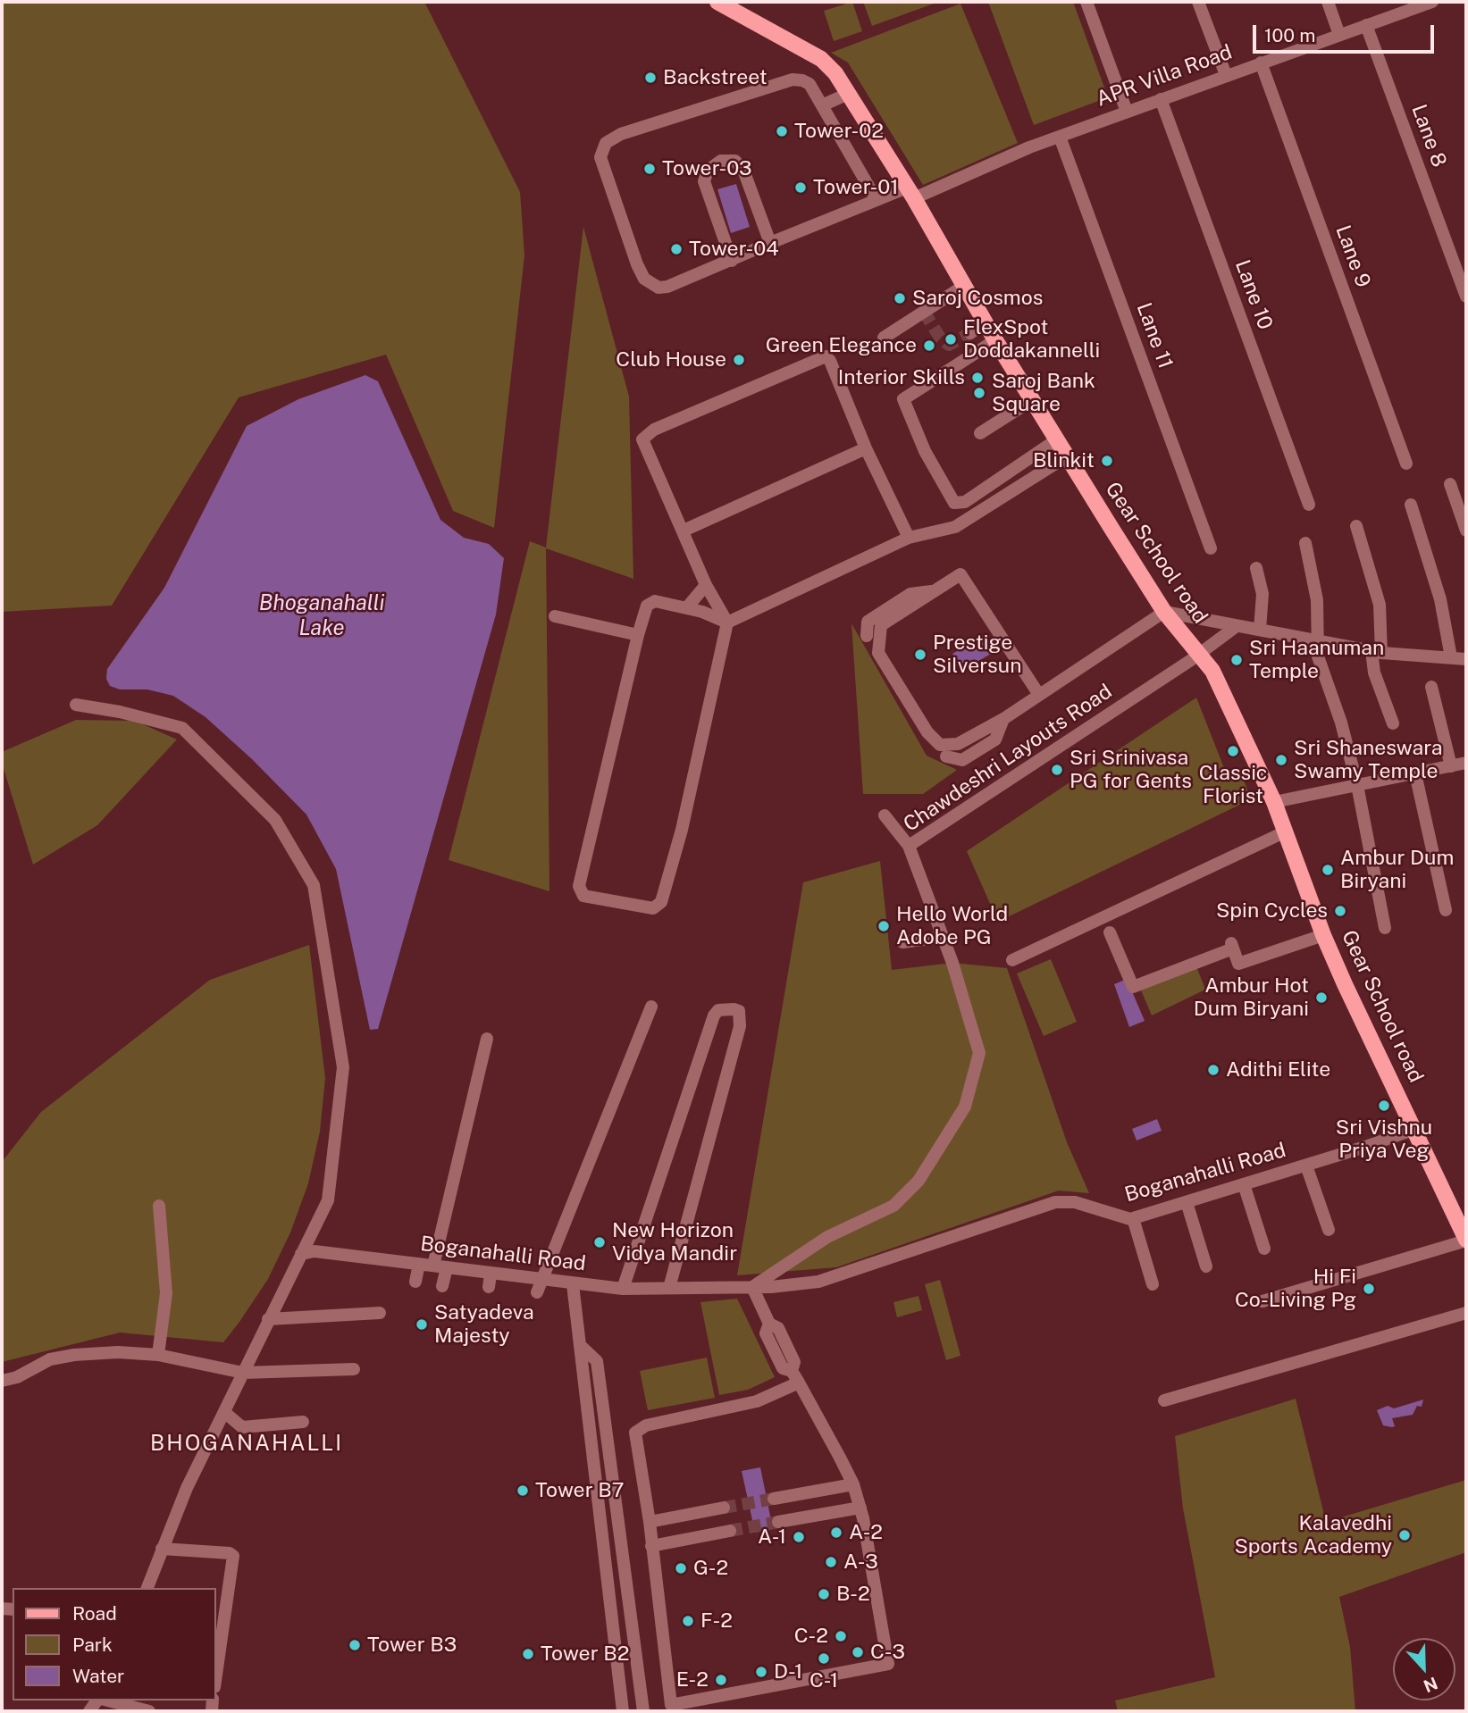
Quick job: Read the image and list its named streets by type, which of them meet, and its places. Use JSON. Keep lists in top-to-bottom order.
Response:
{
  "streets": {
    "main road": ["Gear School road"],
    "street": [
      "APR Villa Road",
      "Lane 8",
      "Lane 9",
      "Lane 10",
      "Lane 11",
      "Chawdeshri Layouts Road",
      "Boganahalli Road"
    ]
  },
  "crossings": [
    ["APR Villa Road", "Lane 8"],
    ["APR Villa Road", "Lane 9"],
    ["APR Villa Road", "Lane 10"],
    ["APR Villa Road", "Lane 11"],
    ["APR Villa Road", "Gear School road"],
    ["Gear School road", "Chawdeshri Layouts Road"],
    ["Gear School road", "Boganahalli Road"],
    ["Chawdeshri Layouts Road", "Boganahalli Road"]
  ],
  "districts": ["BHOGANAHALLI"],
  "water": ["Bhoganahalli Lake"],
  "places": [
    "Backstreet",
    "Tower-02",
    "Tower-03",
    "Tower-01",
    "Tower-04",
    "Saroj Cosmos",
    "FlexSpot Doddakannelli",
    "Green Elegance",
    "Club House",
    "Interior Skills",
    "Saroj Bank Square",
    "Blinkit",
    "Prestige Silversun",
    "Sri Haanuman Temple",
    "Classic Florist",
    "Sri Shaneswara Swamy Temple",
    "Sri Srinivasa PG for Gents",
    "Ambur Dum Biryani",
    "Spin Cycles",
    "Hello World Adobe PG",
    "Ambur Hot Dum Biryani",
    "Adithi Elite",
    "Sri Vishnu Priya Veg",
    "New Horizon Vidya Mandir",
    "Hi Fi Co-Living Pg",
    "Satyadeva Majesty",
    "Tower B7",
    "A-2",
    "Kalavedhi Sports Academy",
    "A-1",
    "A-3",
    "G-2",
    "B-2",
    "F-2",
    "C-2",
    "Tower B3",
    "C-3",
    "Tower B2",
    "C-1",
    "D-1",
    "E-2"
  ],
  "legend": ["Road", "Park", "Water"],
  "scale_bar": "100 m",
  "north": "bottom"
}
